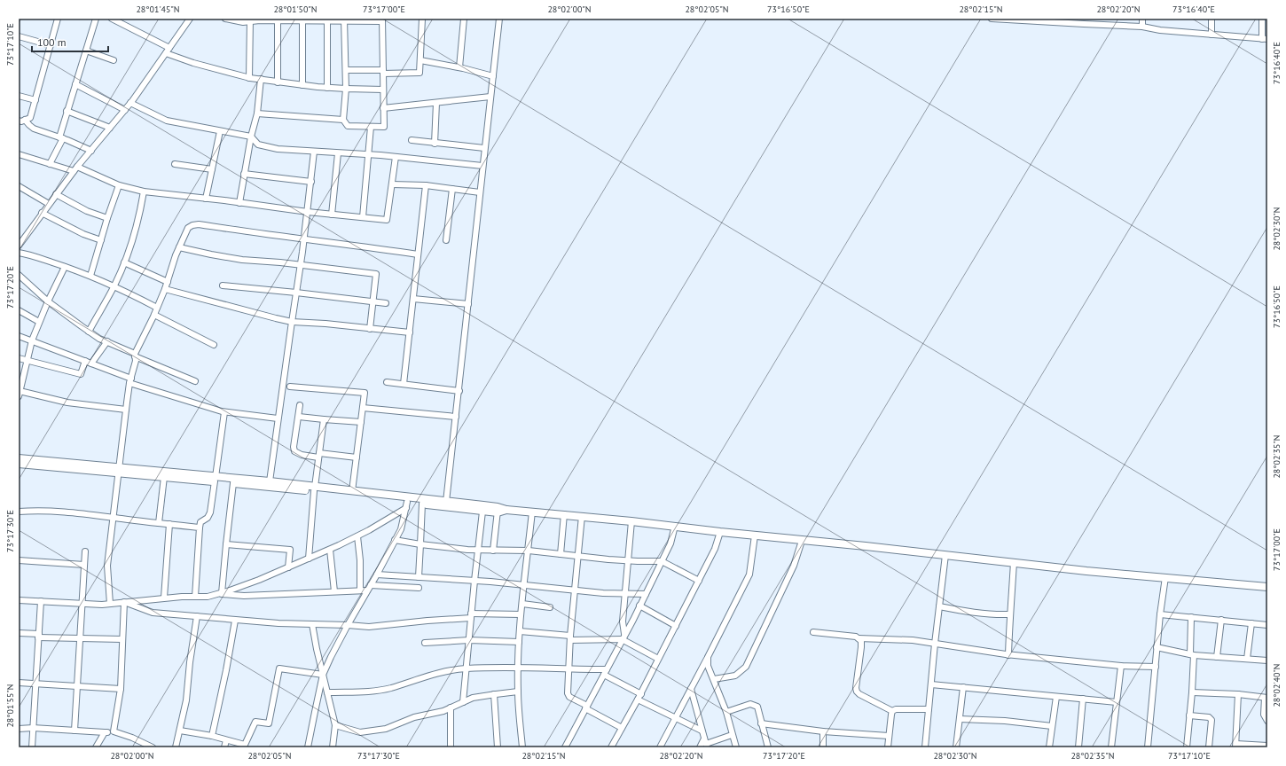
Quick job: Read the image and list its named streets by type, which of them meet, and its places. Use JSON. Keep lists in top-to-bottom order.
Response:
{
  "scale_bar": "100 m",
  "coordinates": [
    "28°01'45\"N",
    "28°01'50\"N",
    "73°17'00\"E",
    "28°02'00\"N",
    "28°02'05\"N",
    "73°16'50\"E",
    "28°02'15\"N",
    "28°02'20\"N",
    "73°16'40\"E",
    "73°17'10\"E",
    "28°02'30\"N",
    "73°17'20\"E",
    "28°02'35\"N",
    "73°17'30\"E",
    "28°02'40\"N",
    "28°01'55\"N"
  ]
}
